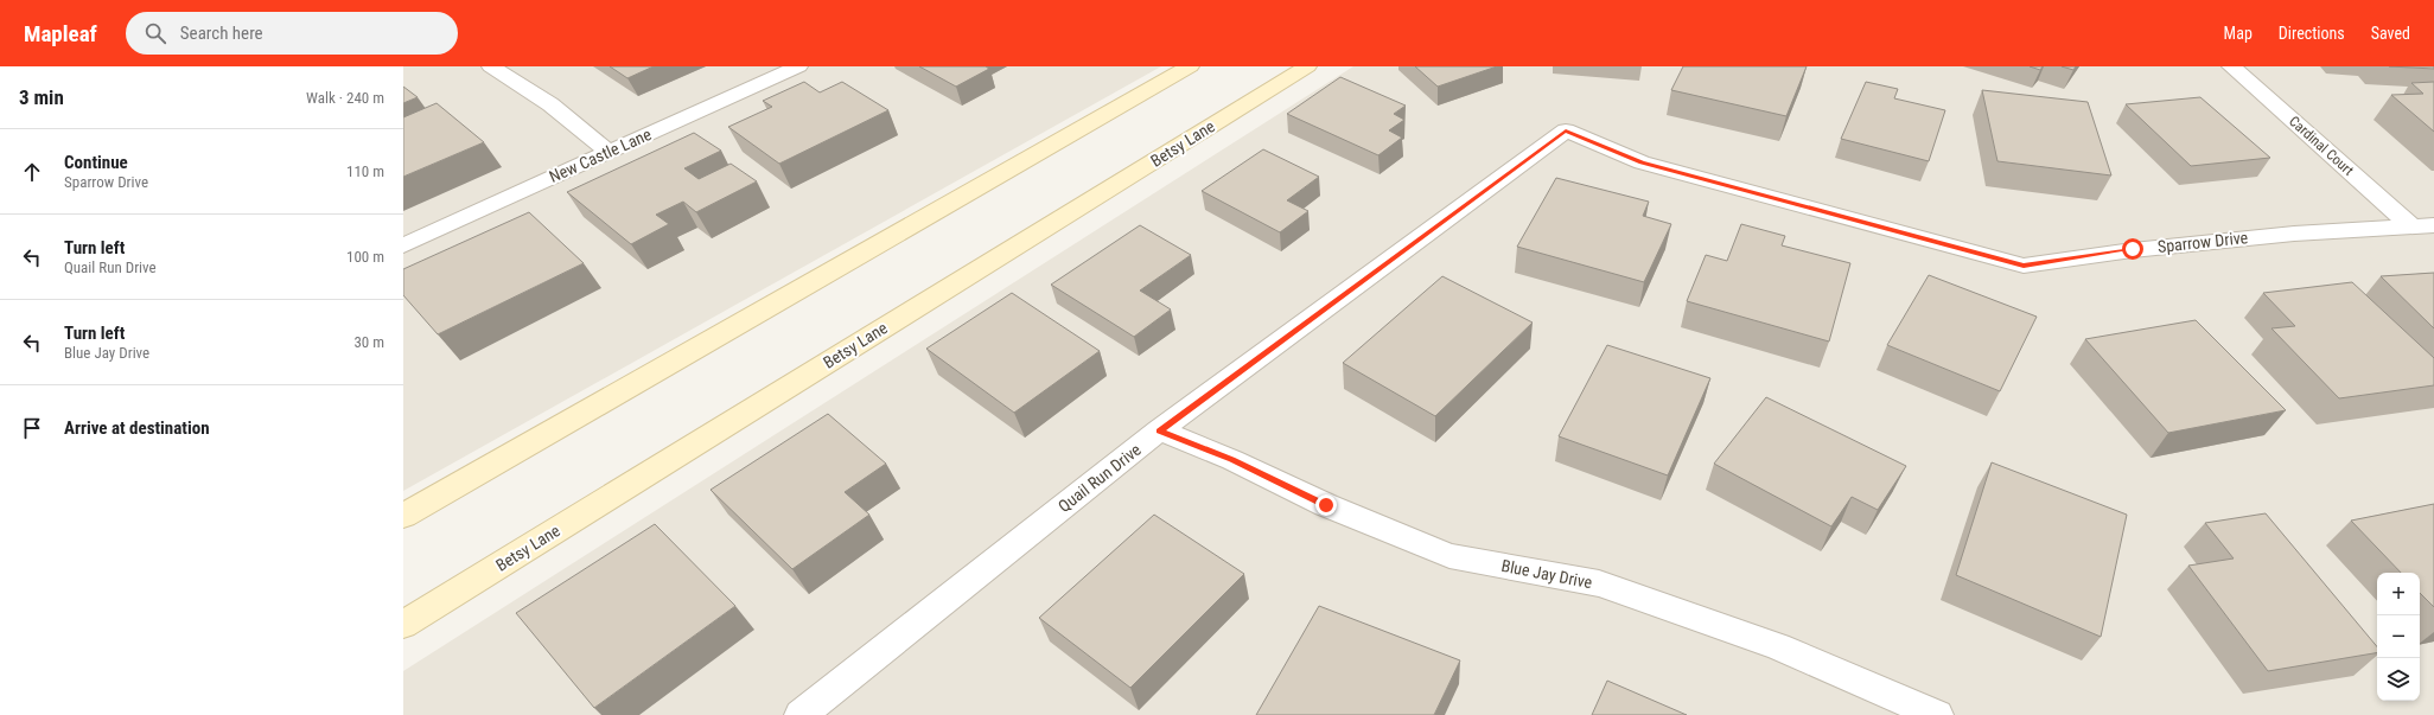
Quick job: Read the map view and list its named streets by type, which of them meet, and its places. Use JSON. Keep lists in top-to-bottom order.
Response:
{
  "streets": {
    "main road": ["Betsy Lane"],
    "street": [
      "Cardinal Court",
      "New Castle Lane",
      "Sparrow Drive",
      "Quail Run Drive",
      "Blue Jay Drive"
    ]
  },
  "crossings": [
    ["Cardinal Court", "Sparrow Drive"],
    ["Sparrow Drive", "Quail Run Drive"],
    ["Quail Run Drive", "Blue Jay Drive"]
  ],
  "page": {
    "header": "Mapleaf",
    "search": "Search here",
    "nav": ["Map", "Directions", "Saved"],
    "heading": ["3 min", "Walk · 240 m"],
    "list": [
      ["Continue", "Sparrow Drive", "110 m"],
      ["Turn left", "Quail Run Drive", "100 m"],
      ["Turn left", "Blue Jay Drive", "30 m"],
      "Arrive at destination"
    ],
    "map_buttons": ["+", "−"]
  }
}
